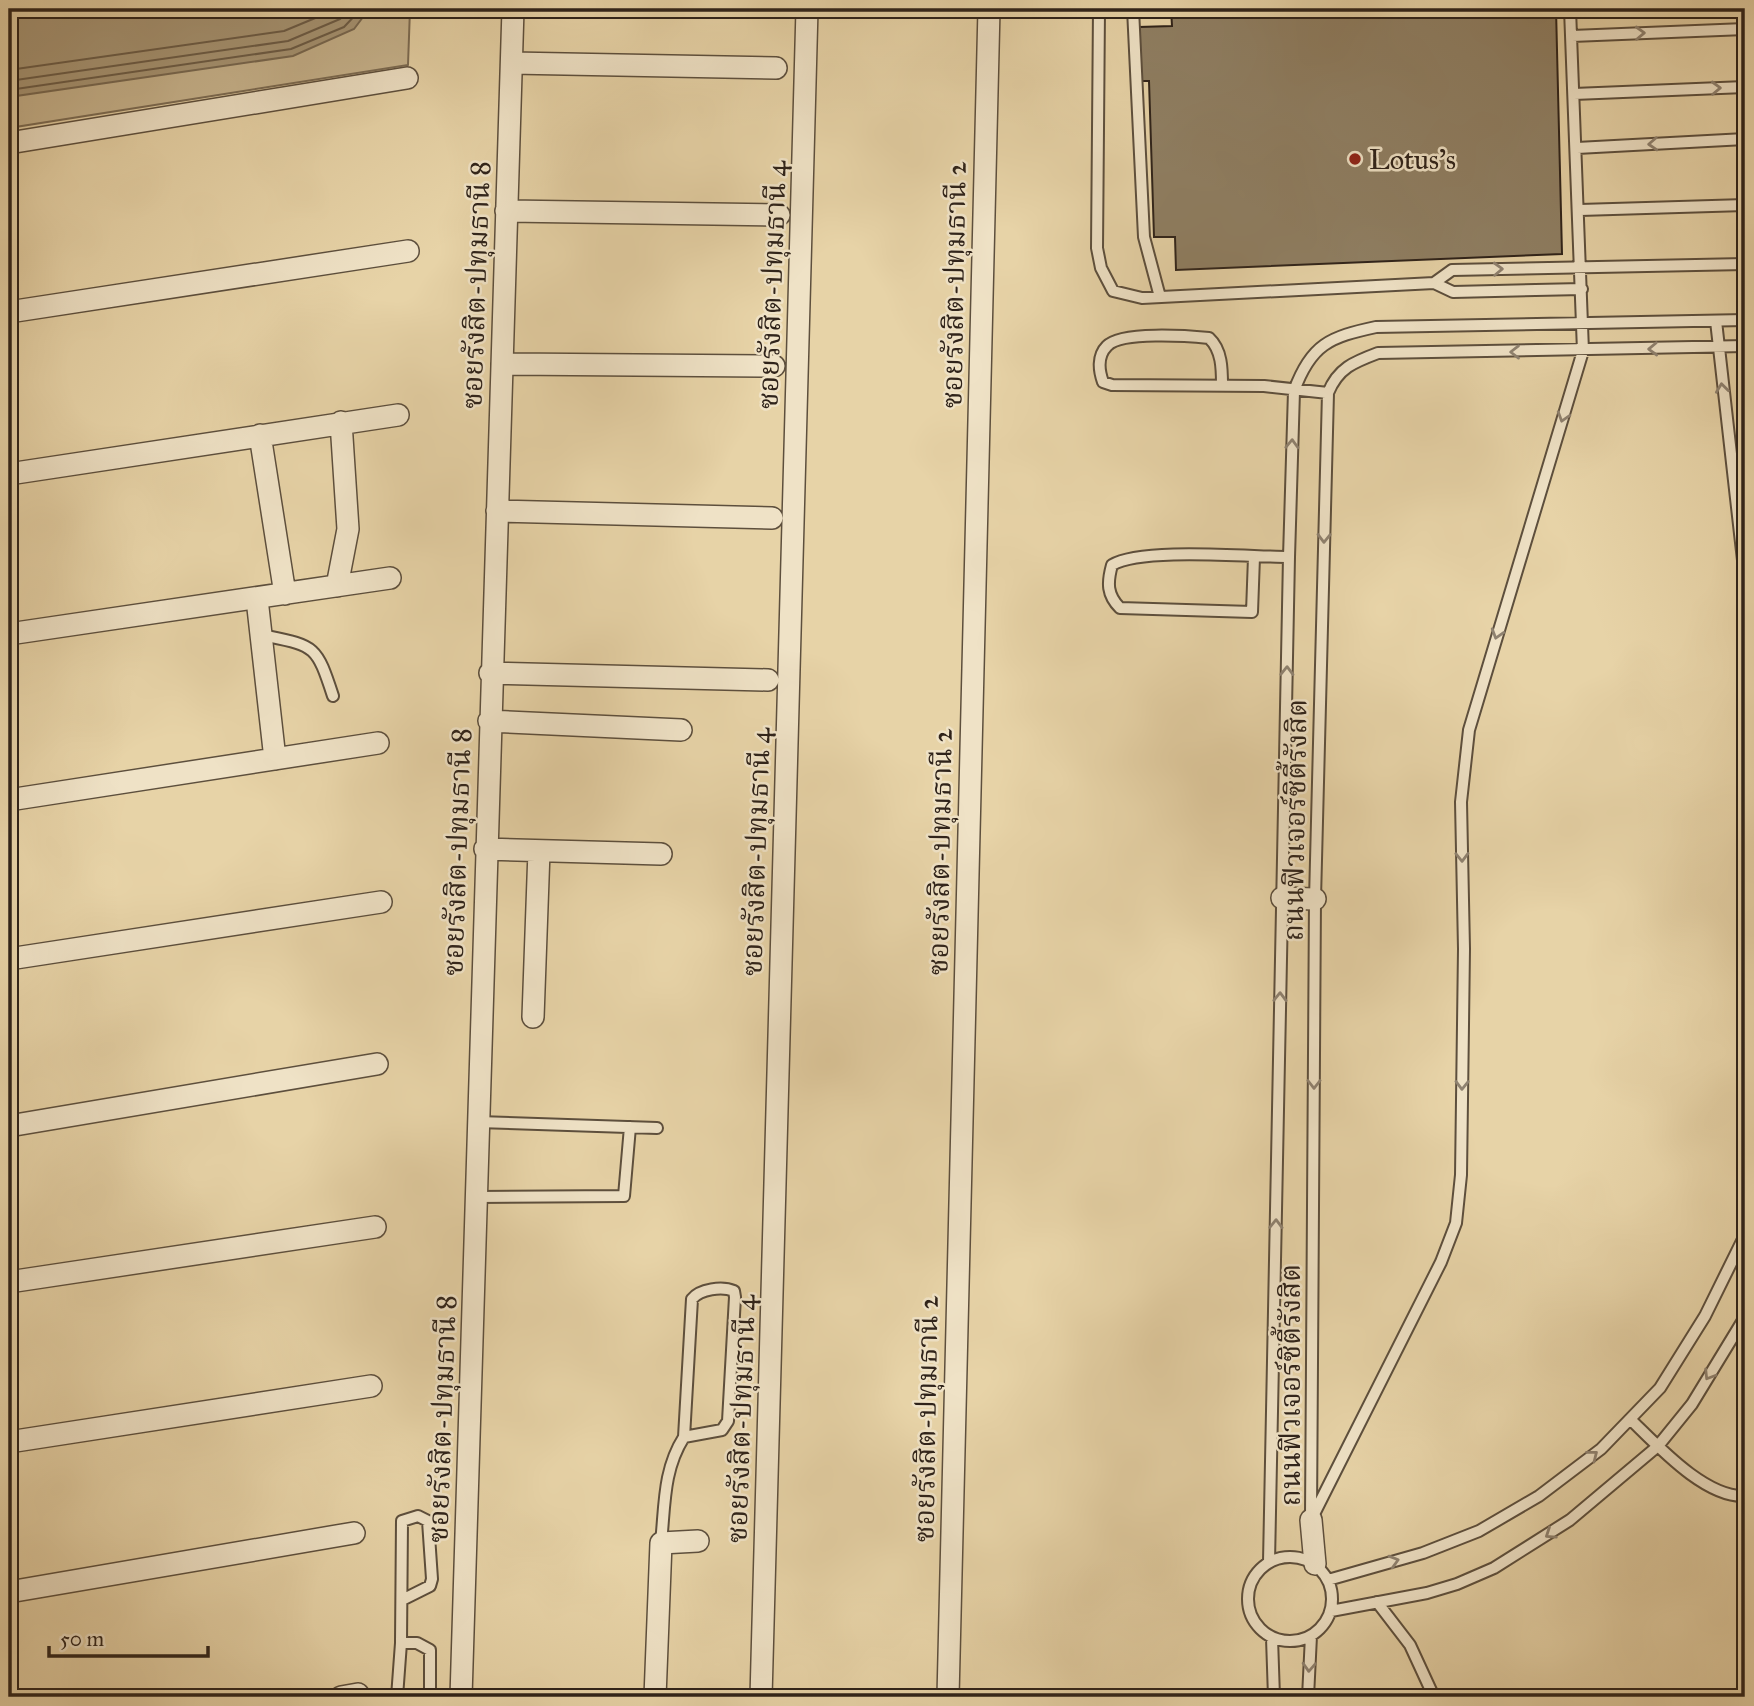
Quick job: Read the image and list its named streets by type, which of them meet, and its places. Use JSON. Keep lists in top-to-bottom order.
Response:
{
  "streets": {
    "street": ["ซอยรังสิต-ปทุมธานี 8", "ซอยรังสิต-ปทุมธานี 4", "ซอยรังสิต-ปทุมธานี 2"],
    "lane": ["ถนนฟิวเจอร์ซิตี้รังสิต"]
  },
  "places": ["Lotus's"],
  "scale_bar": "50 m"
}
